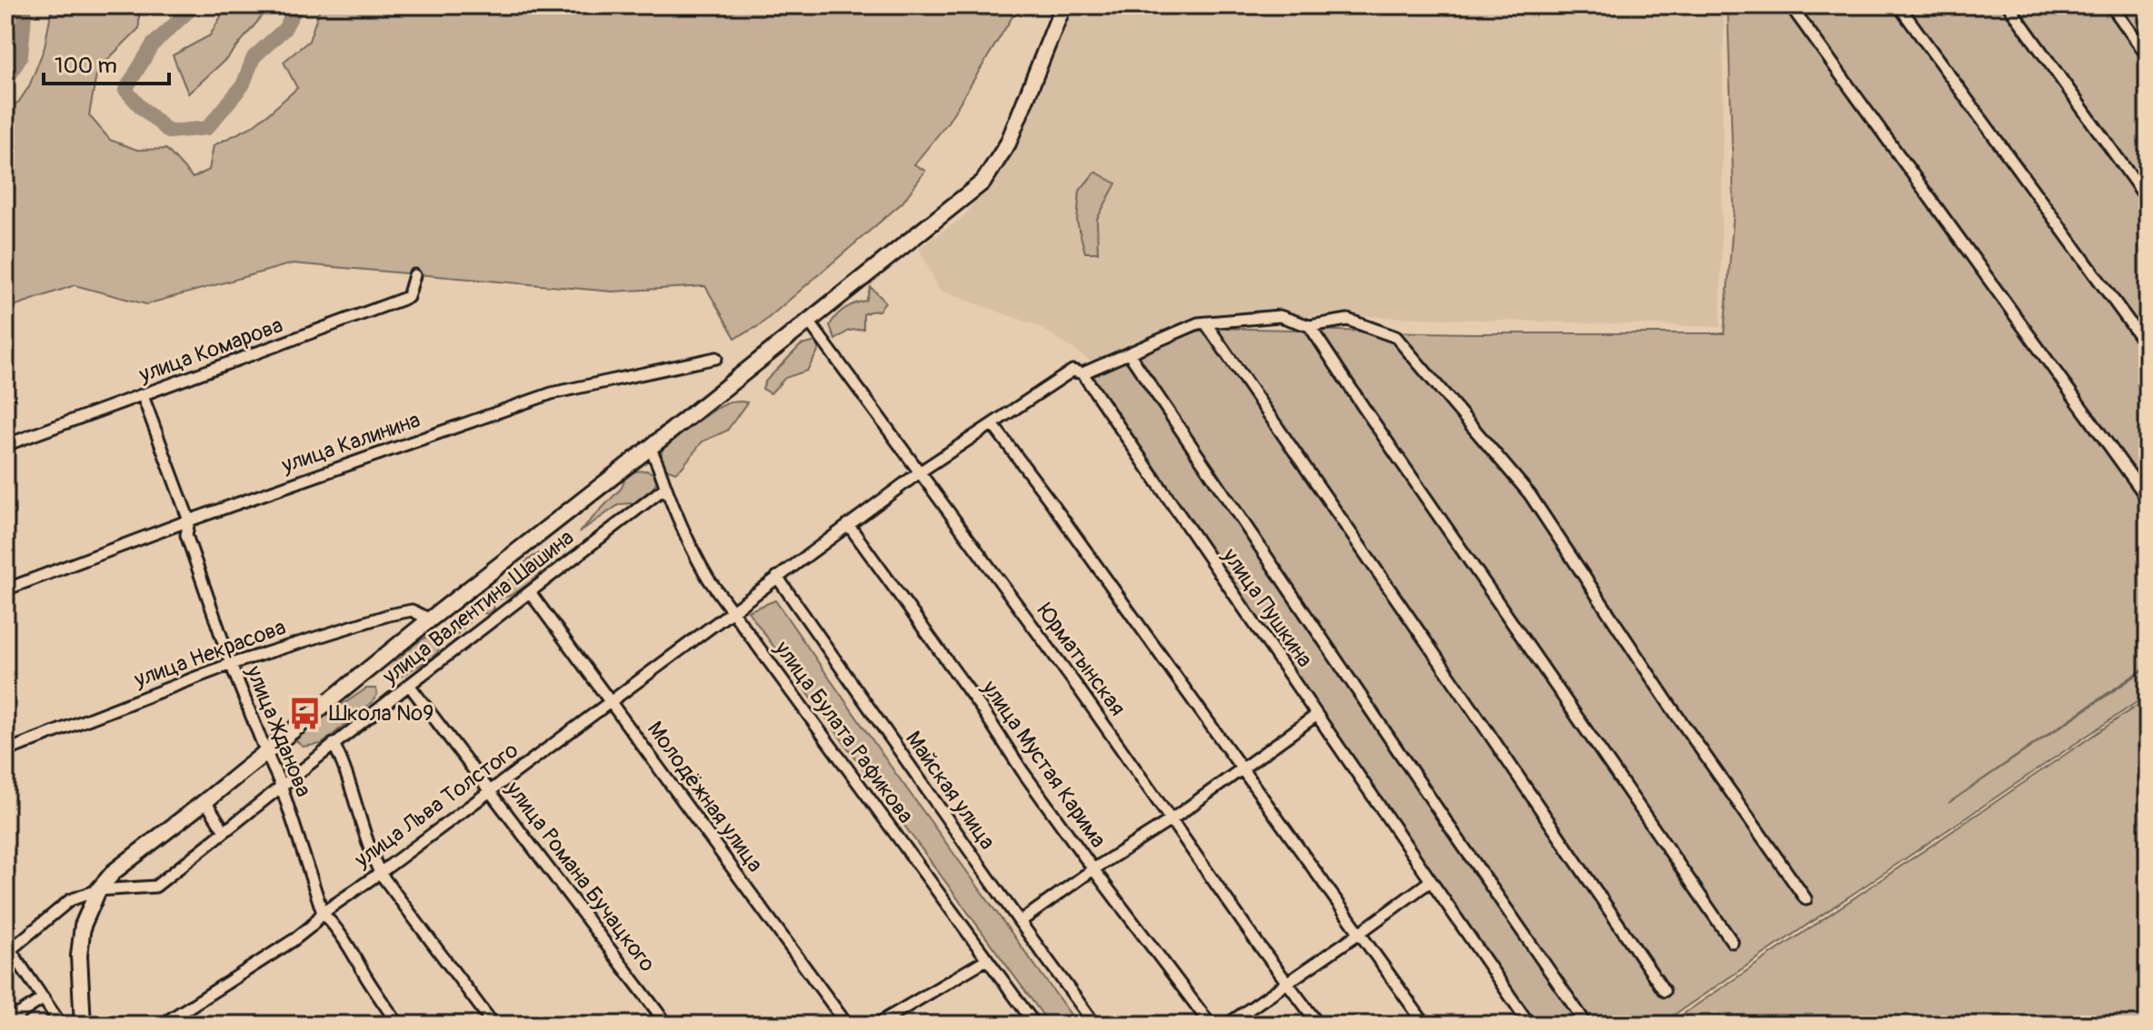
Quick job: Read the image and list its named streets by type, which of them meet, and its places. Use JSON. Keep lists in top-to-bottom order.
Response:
{
  "streets": {
    "street": [
      "улица Комарова",
      "улица Калинина",
      "улица Валентина Шашина",
      "улица Пушкина",
      "улица Некрасова",
      "Юрматынская",
      "улица Жданова",
      "улица Булата Рафикова",
      "улица Мустая Карима",
      "Майская улица",
      "Молодёжная улица",
      "улица Льва Толстого",
      "улица Романа Бучацкого"
    ]
  },
  "crossings": [
    ["улица Комарова", "улица Жданова"],
    ["улица Калинина", "улица Жданова"],
    ["улица Валентина Шашина", "улица Жданова"],
    ["улица Валентина Шашина", "улица Булата Рафикова"],
    ["улица Валентина Шашина", "Молодёжная улица"],
    ["улица Валентина Шашина", "улица Романа Бучацкого"],
    ["улица Некрасова", "улица Жданова"],
    ["Юрматынская", "улица Льва Толстого"],
    ["улица Жданова", "улица Льва Толстого"],
    ["улица Булата Рафикова", "улица Льва Толстого"],
    ["улица Мустая Карима", "улица Льва Толстого"],
    ["Майская улица", "улица Льва Толстого"],
    ["Молодёжная улица", "улица Льва Толстого"],
    ["улица Льва Толстого", "улица Романа Бучацкого"]
  ],
  "places": {
    "bus stop": ["Школа №9"]
  },
  "scale_bar": "100 m"
}
